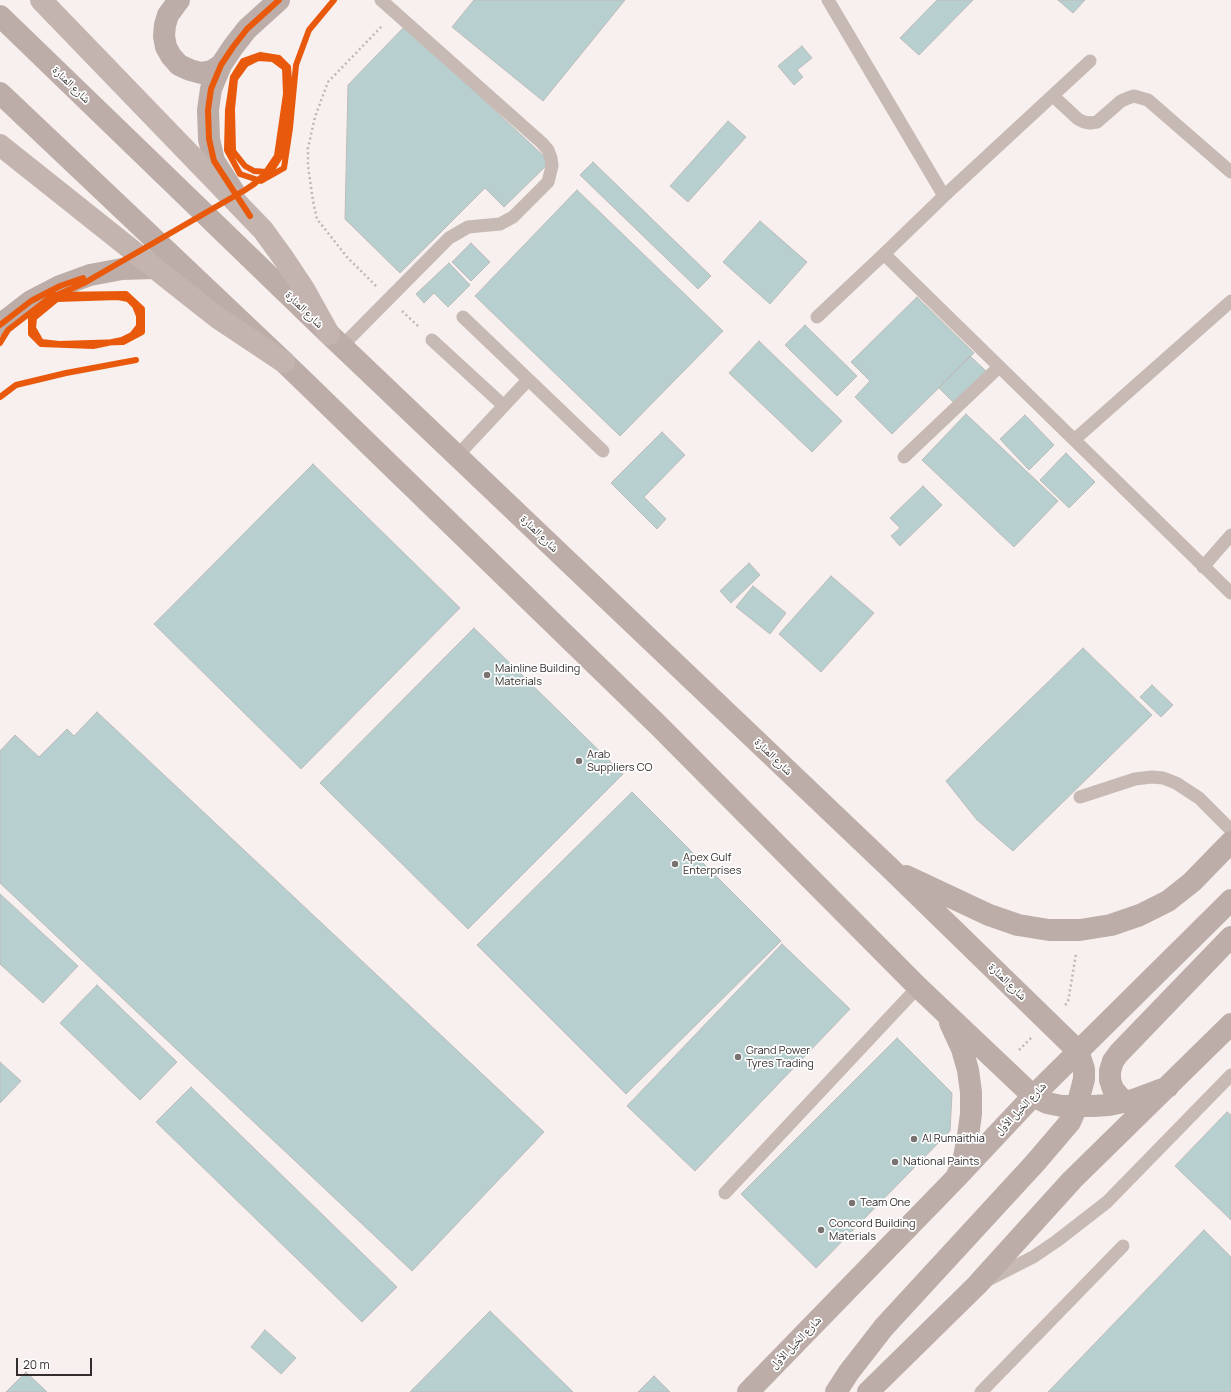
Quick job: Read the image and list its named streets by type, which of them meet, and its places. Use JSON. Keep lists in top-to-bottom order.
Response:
{
  "streets": {
    "main road": ["شارع المنارة", "شارع الخيل الأول"]
  },
  "crossings": [
    ["شارع المنارة", "شارع الخيل الأول"]
  ],
  "places": [
    "Mainline Building Materials",
    "Arab Suppliers CO",
    "Apex Gulf Enterprises",
    "Grand Power Tyres Trading",
    "Al Rumaithia",
    "National Paints",
    "Team One",
    "Concord Building Materials"
  ],
  "scale_bar": "20 m"
}
